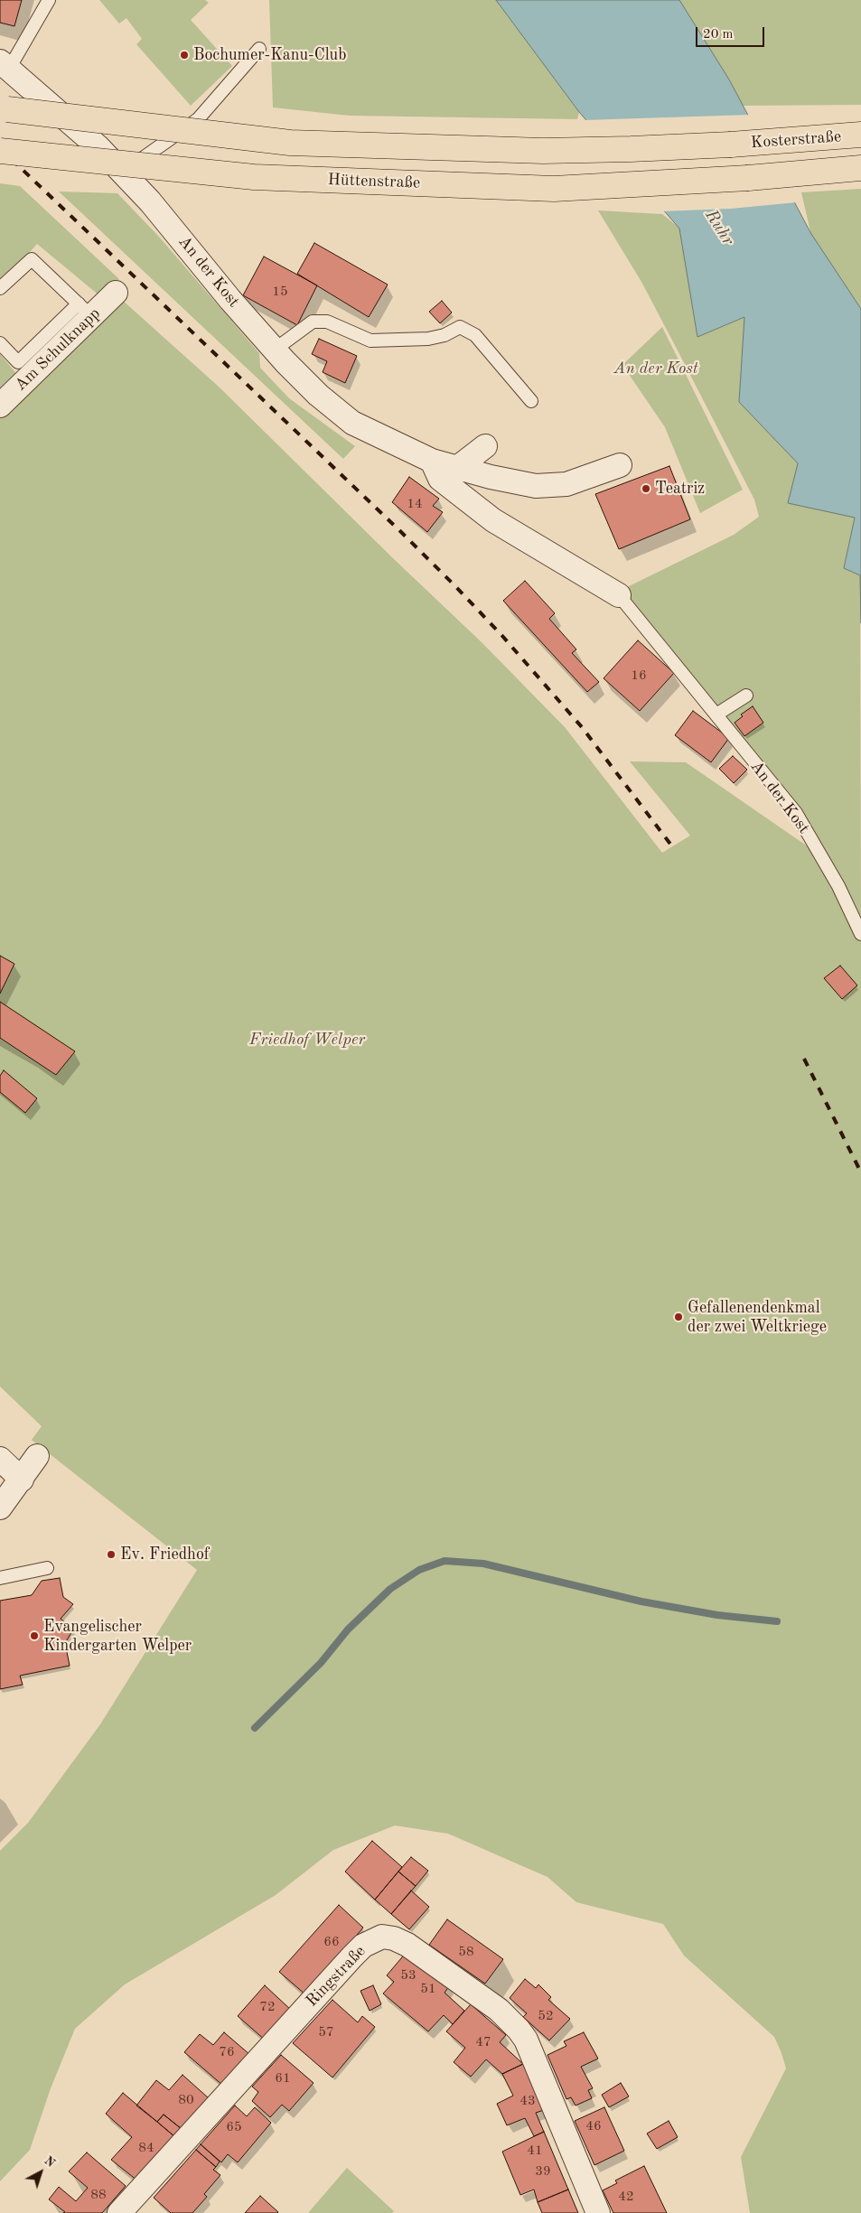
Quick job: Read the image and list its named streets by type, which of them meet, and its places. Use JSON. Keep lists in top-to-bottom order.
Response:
{
  "streets": {
    "main road": ["Kosterstraße", "Hüttenstraße"],
    "street": ["An der Kost", "Am Schulknapp", "Ringstraße"]
  },
  "crossings": [
    ["Kosterstraße", "Hüttenstraße"]
  ],
  "water": ["Ruhr"],
  "parks": ["An der Kost", "Friedhof Welper"],
  "places": [
    "Bochumer-Kanu-Club",
    "Teatriz",
    "Gefallenendenkmal der zwei Weltkriege",
    "Ev. Friedhof",
    "Evangelischer Kindergarten Welper"
  ],
  "house_numbers": [
    "15",
    "14",
    "16",
    "66",
    "58",
    "53",
    "51",
    "72",
    "52",
    "57",
    "47",
    "76",
    "61",
    "80",
    "43",
    "46",
    "65",
    "84",
    "41",
    "39",
    "88",
    "42"
  ],
  "scale_bar": "20 m",
  "north": "top right"
}
